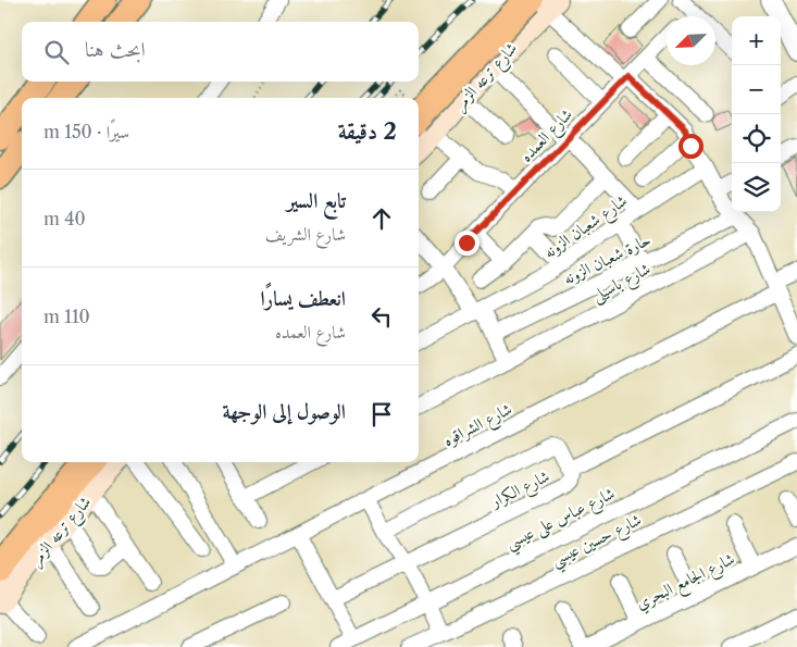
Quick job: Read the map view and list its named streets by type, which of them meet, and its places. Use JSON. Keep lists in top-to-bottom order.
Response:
{
  "streets": {
    "main road": ["شارع ترعه الزمر"],
    "street": [
      "شارع العمده",
      "شارع شعبان الزونه",
      "حارة شعبان الزونه",
      "شارع باسيلى",
      "شارع الشراقوه",
      "شارع الكرار",
      "شارع عباس على عيسي",
      "شارع حسين عيسي",
      "شارع الجامع البحري"
    ]
  },
  "north": "bottom left",
  "page": {
    "map_buttons": ["+", "−"],
    "search": "ابحث هنا",
    "heading": ["2 دقيقة", "سيرًا · 150 m"],
    "list": [
      ["تابع السير", "شارع الشريف", "40 m"],
      ["انعطف يسارًا", "شارع العمده", "110 m"],
      "الوصول إلى الوجهة"
    ]
  }
}
